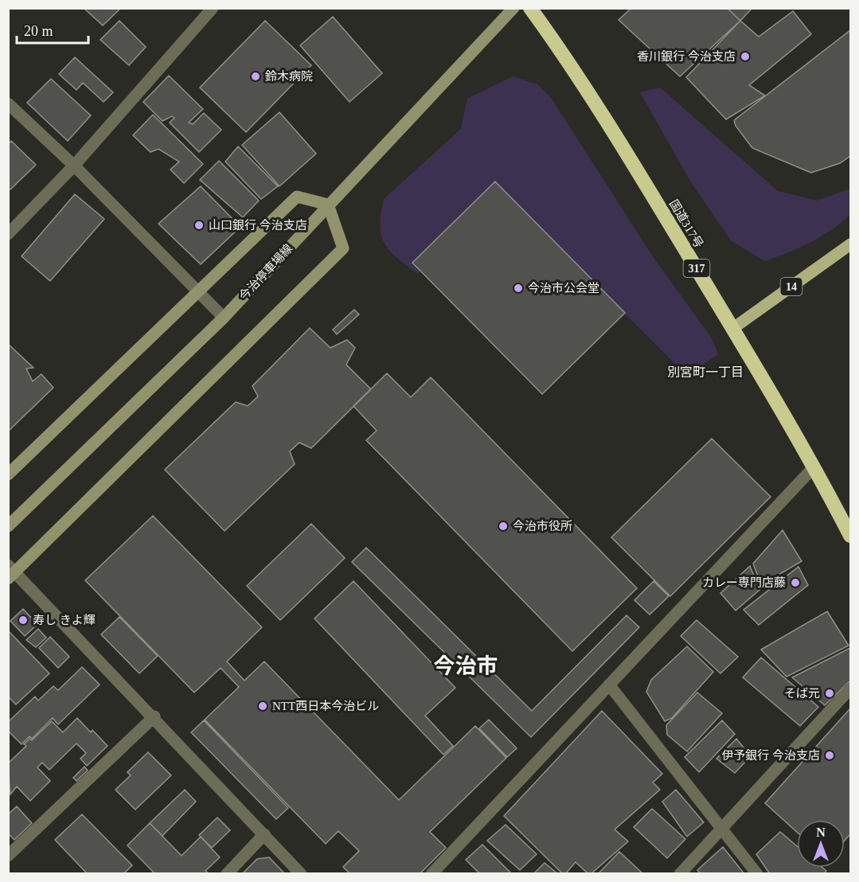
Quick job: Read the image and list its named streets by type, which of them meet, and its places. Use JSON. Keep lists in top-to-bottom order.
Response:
{
  "streets": {
    "highway": ["国道317号", "317"],
    "main road": ["今治停車場線", "14"]
  },
  "crossings": [
    ["国道317号", "14"]
  ],
  "districts": ["別宮町一丁目", "今治市"],
  "places": [
    "香川銀行 今治支店",
    "鈴木病院",
    "山口銀行 今治支店",
    "今治市公会堂",
    "今治市役所",
    "カレー専門店藤",
    "寿し きよ輝",
    "そば元",
    "NTT西日本今治ビル",
    "伊予銀行 今治支店"
  ],
  "scale_bar": "20 m",
  "north": "top"
}
